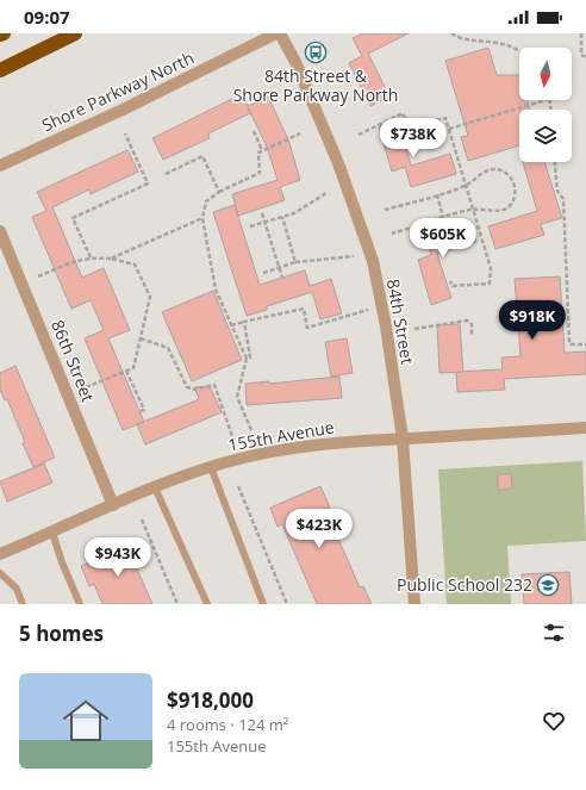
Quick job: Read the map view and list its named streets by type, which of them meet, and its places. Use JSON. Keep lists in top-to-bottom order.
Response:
{
  "streets": {
    "street": [
      "Shore Parkway North",
      "84th Street",
      "86th Street",
      "155th Avenue"
    ]
  },
  "crossings": [
    ["Shore Parkway North", "84th Street"],
    ["84th Street", "155th Avenue"],
    ["86th Street", "155th Avenue"]
  ],
  "places": {
    "bus stop": ["84th Street & Shore Parkway North"],
    "school or university": ["Public School 232"]
  },
  "north": "bottom",
  "page": {
    "status": "09:07",
    "price": [
      "$738K",
      "$605K",
      "$918K",
      "$423K",
      "$943K"
    ],
    "heading": "5 homes",
    "list": [
      {
        "name": "$918,000",
        "note": "4 rooms · 124 m² · 155th Avenue"
      }
    ]
  }
}
